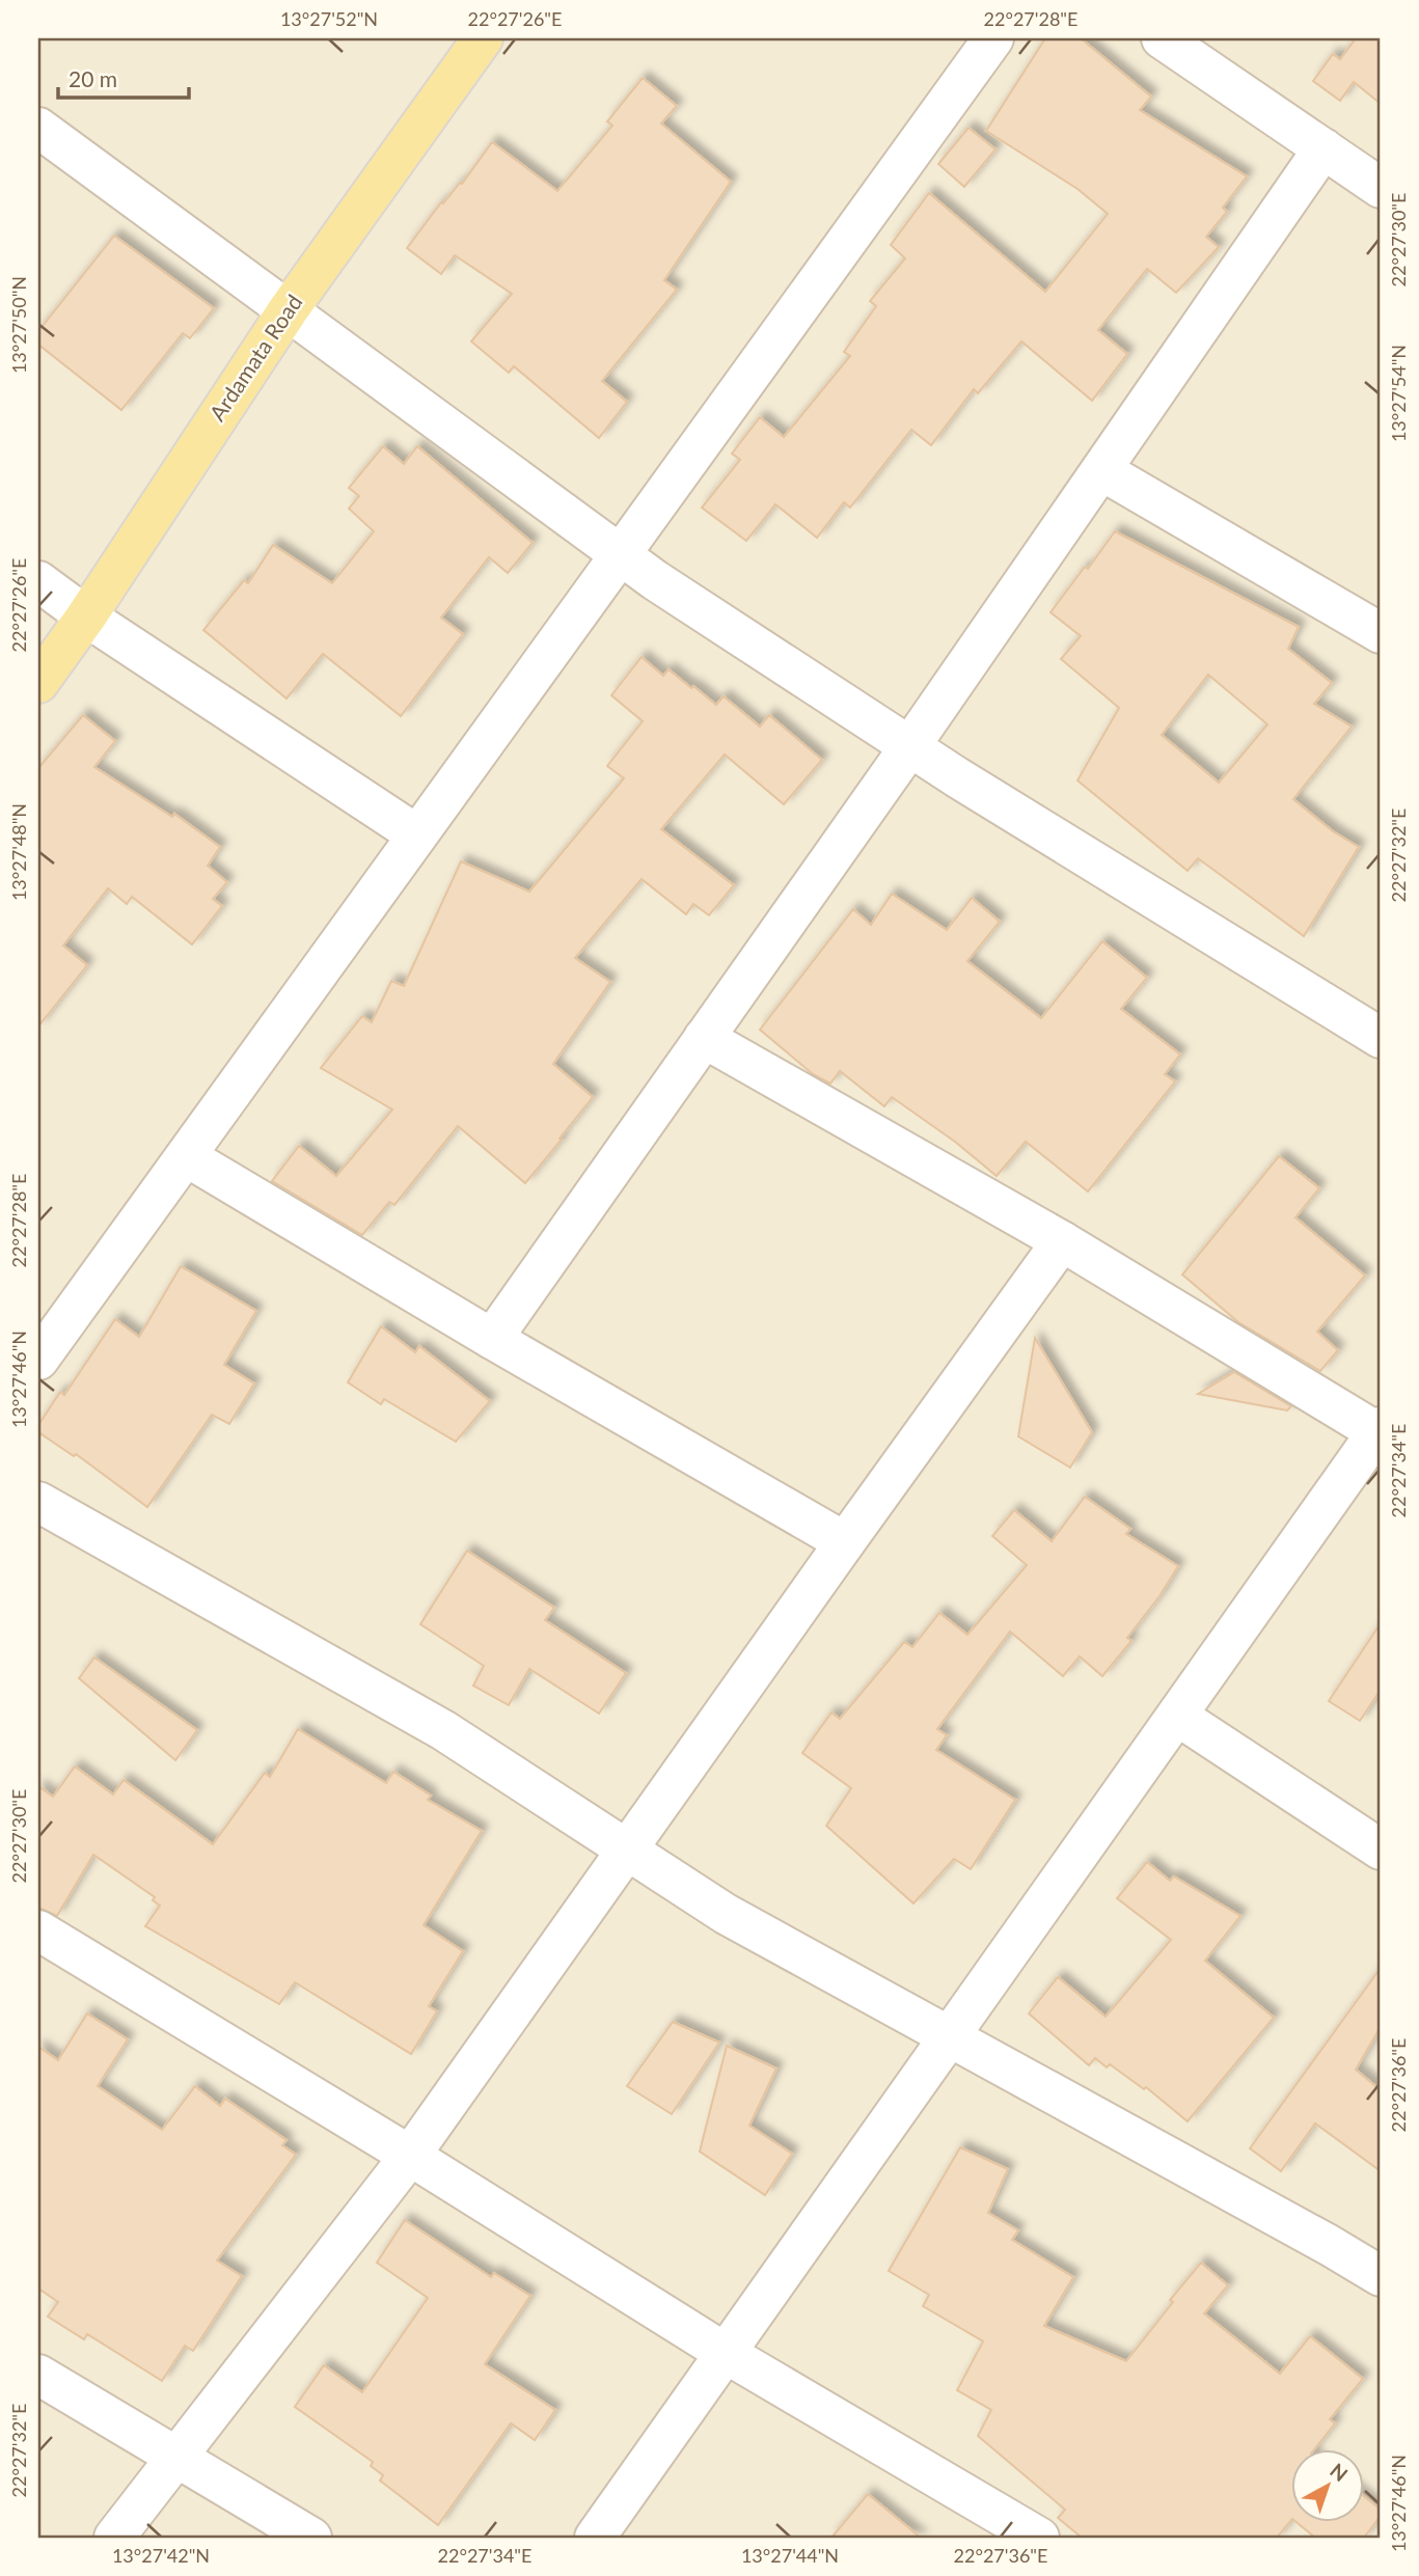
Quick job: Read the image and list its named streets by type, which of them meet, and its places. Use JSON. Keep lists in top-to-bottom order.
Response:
{
  "streets": {
    "main road": ["Ardamata Road"]
  },
  "scale_bar": "20 m",
  "north": "top right",
  "coordinates": [
    "13°27'52\"N",
    "22°27'26\"E",
    "22°27'28\"E",
    "22°27'30\"E",
    "13°27'50\"N",
    "13°27'54\"N",
    "13°27'48\"N",
    "22°27'32\"E",
    "13°27'46\"N",
    "22°27'34\"E",
    "22°27'36\"E",
    "13°27'42\"N",
    "13°27'44\"N"
  ]
}
